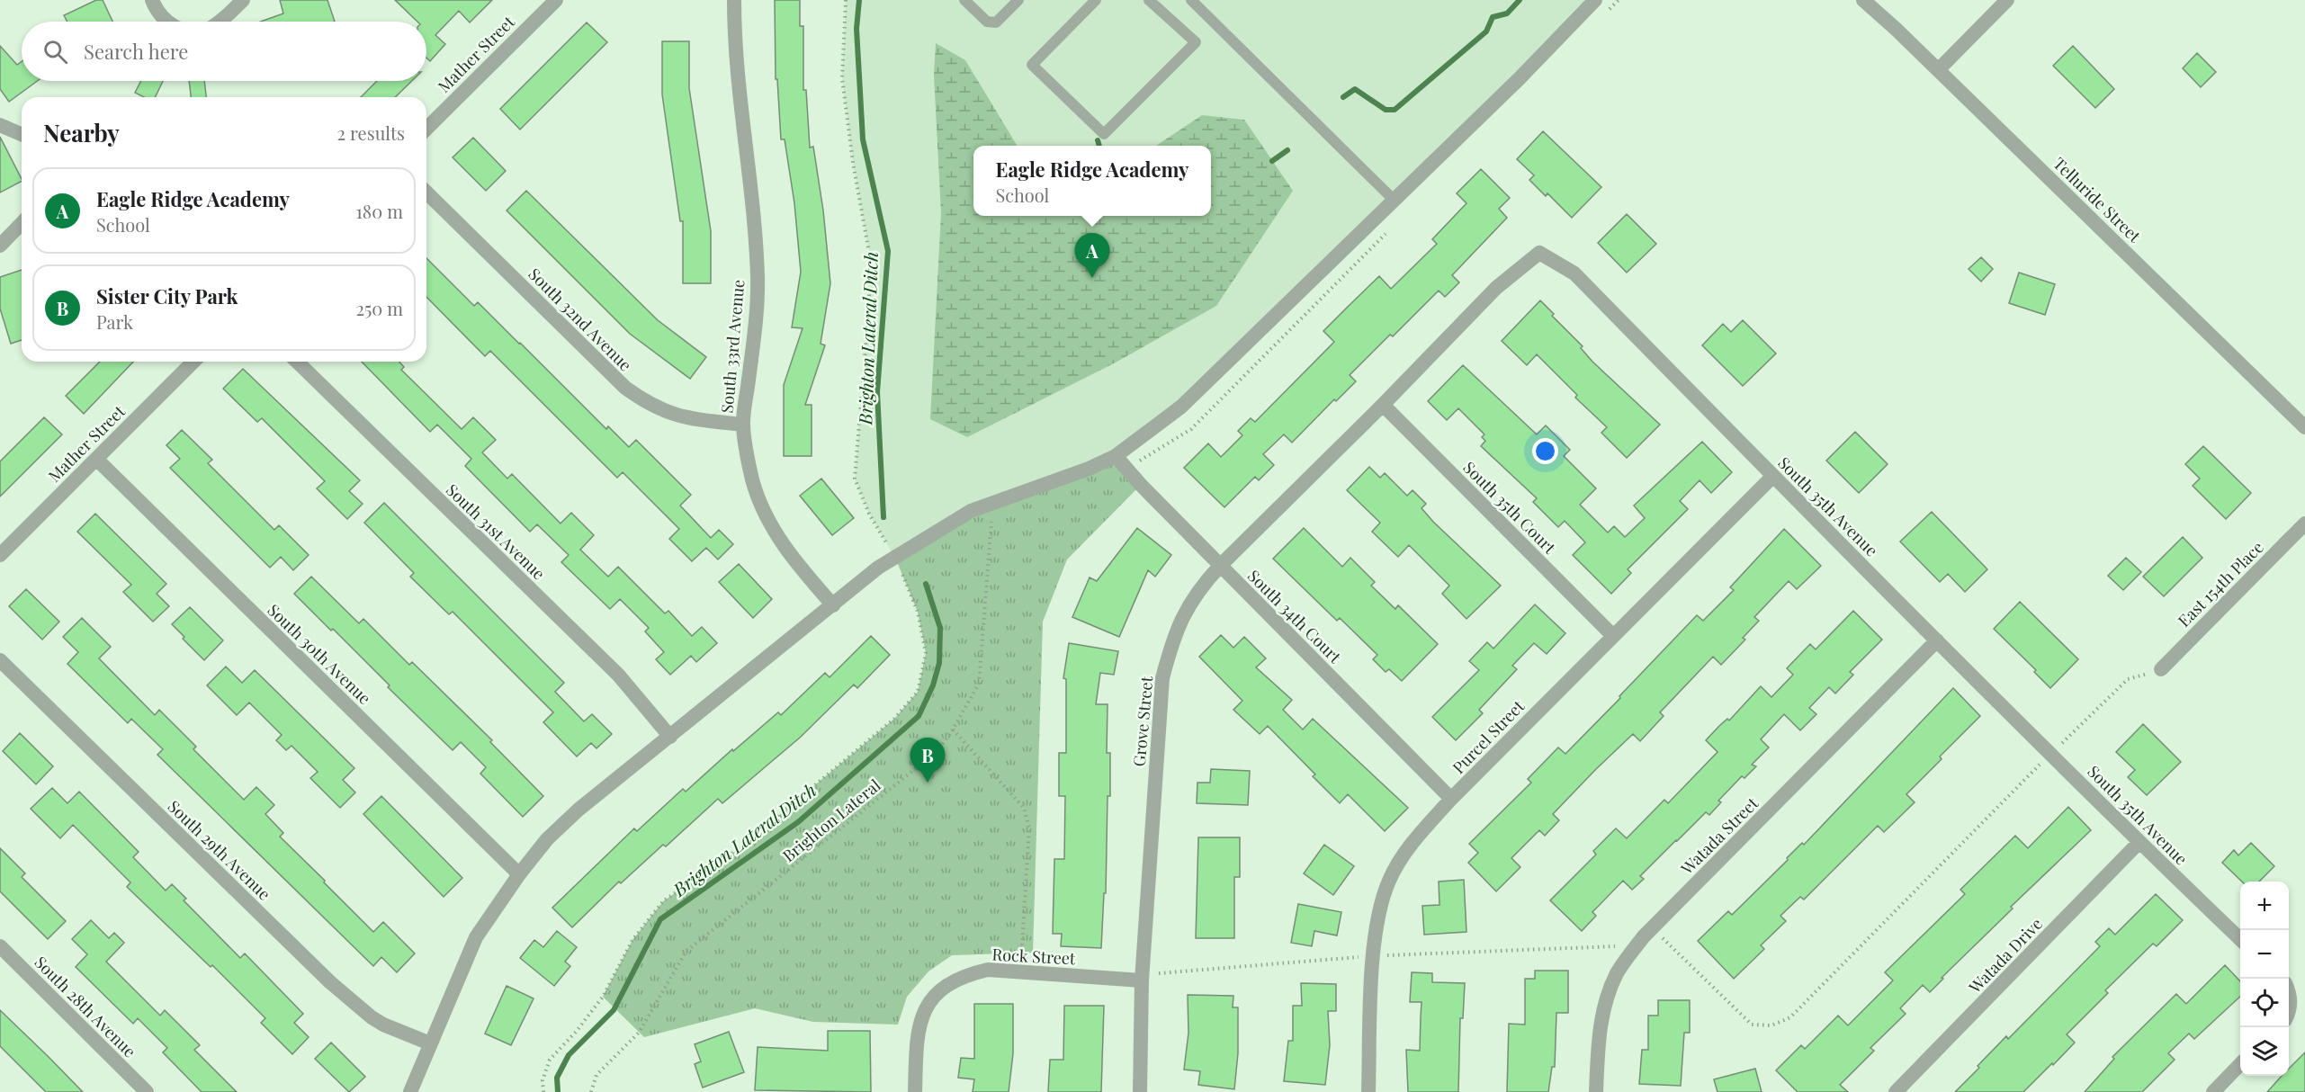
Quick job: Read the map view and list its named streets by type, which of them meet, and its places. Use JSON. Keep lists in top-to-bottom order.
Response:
{
  "streets": {
    "street": [
      "Mather Street",
      "Telluride Street",
      "South 32nd Avenue",
      "South 33rd Avenue",
      "South 35th Avenue",
      "South 35th Court",
      "South 31st Avenue",
      "East 154th Place",
      "South 34th Court",
      "South 30th Avenue",
      "Grove Street",
      "Purcel Street",
      "Watada Street",
      "South 29th Avenue",
      "Watada Drive",
      "Rock Street",
      "South 28th Avenue"
    ],
    "path": ["Brighton Lateral"]
  },
  "crossings": [
    ["Mather Street", "South 30th Avenue"],
    ["South 32nd Avenue", "South 33rd Avenue"],
    ["South 35th Avenue", "South 35th Court"],
    ["South 35th Avenue", "Grove Street"],
    ["South 35th Avenue", "Purcel Street"],
    ["South 35th Avenue", "Watada Street"],
    ["South 35th Avenue", "Watada Drive"],
    ["South 35th Court", "Grove Street"],
    ["South 35th Court", "Purcel Street"],
    ["South 34th Court", "Grove Street"],
    ["South 34th Court", "Purcel Street"],
    ["Grove Street", "Rock Street"]
  ],
  "water": ["Brighton Lateral Ditch"],
  "page": {
    "search": "Search here",
    "heading": ["Nearby", "2 results"],
    "popup": ["Eagle Ridge Academy", "School"],
    "list": [
      {
        "mark": "A",
        "name": "Eagle Ridge Academy",
        "note": "School",
        "value": "180 m"
      },
      {
        "mark": "B",
        "name": "Sister City Park",
        "note": "Park",
        "value": "250 m"
      }
    ],
    "pins": ["A", "B"],
    "map_buttons": ["+", "−"]
  }
}
